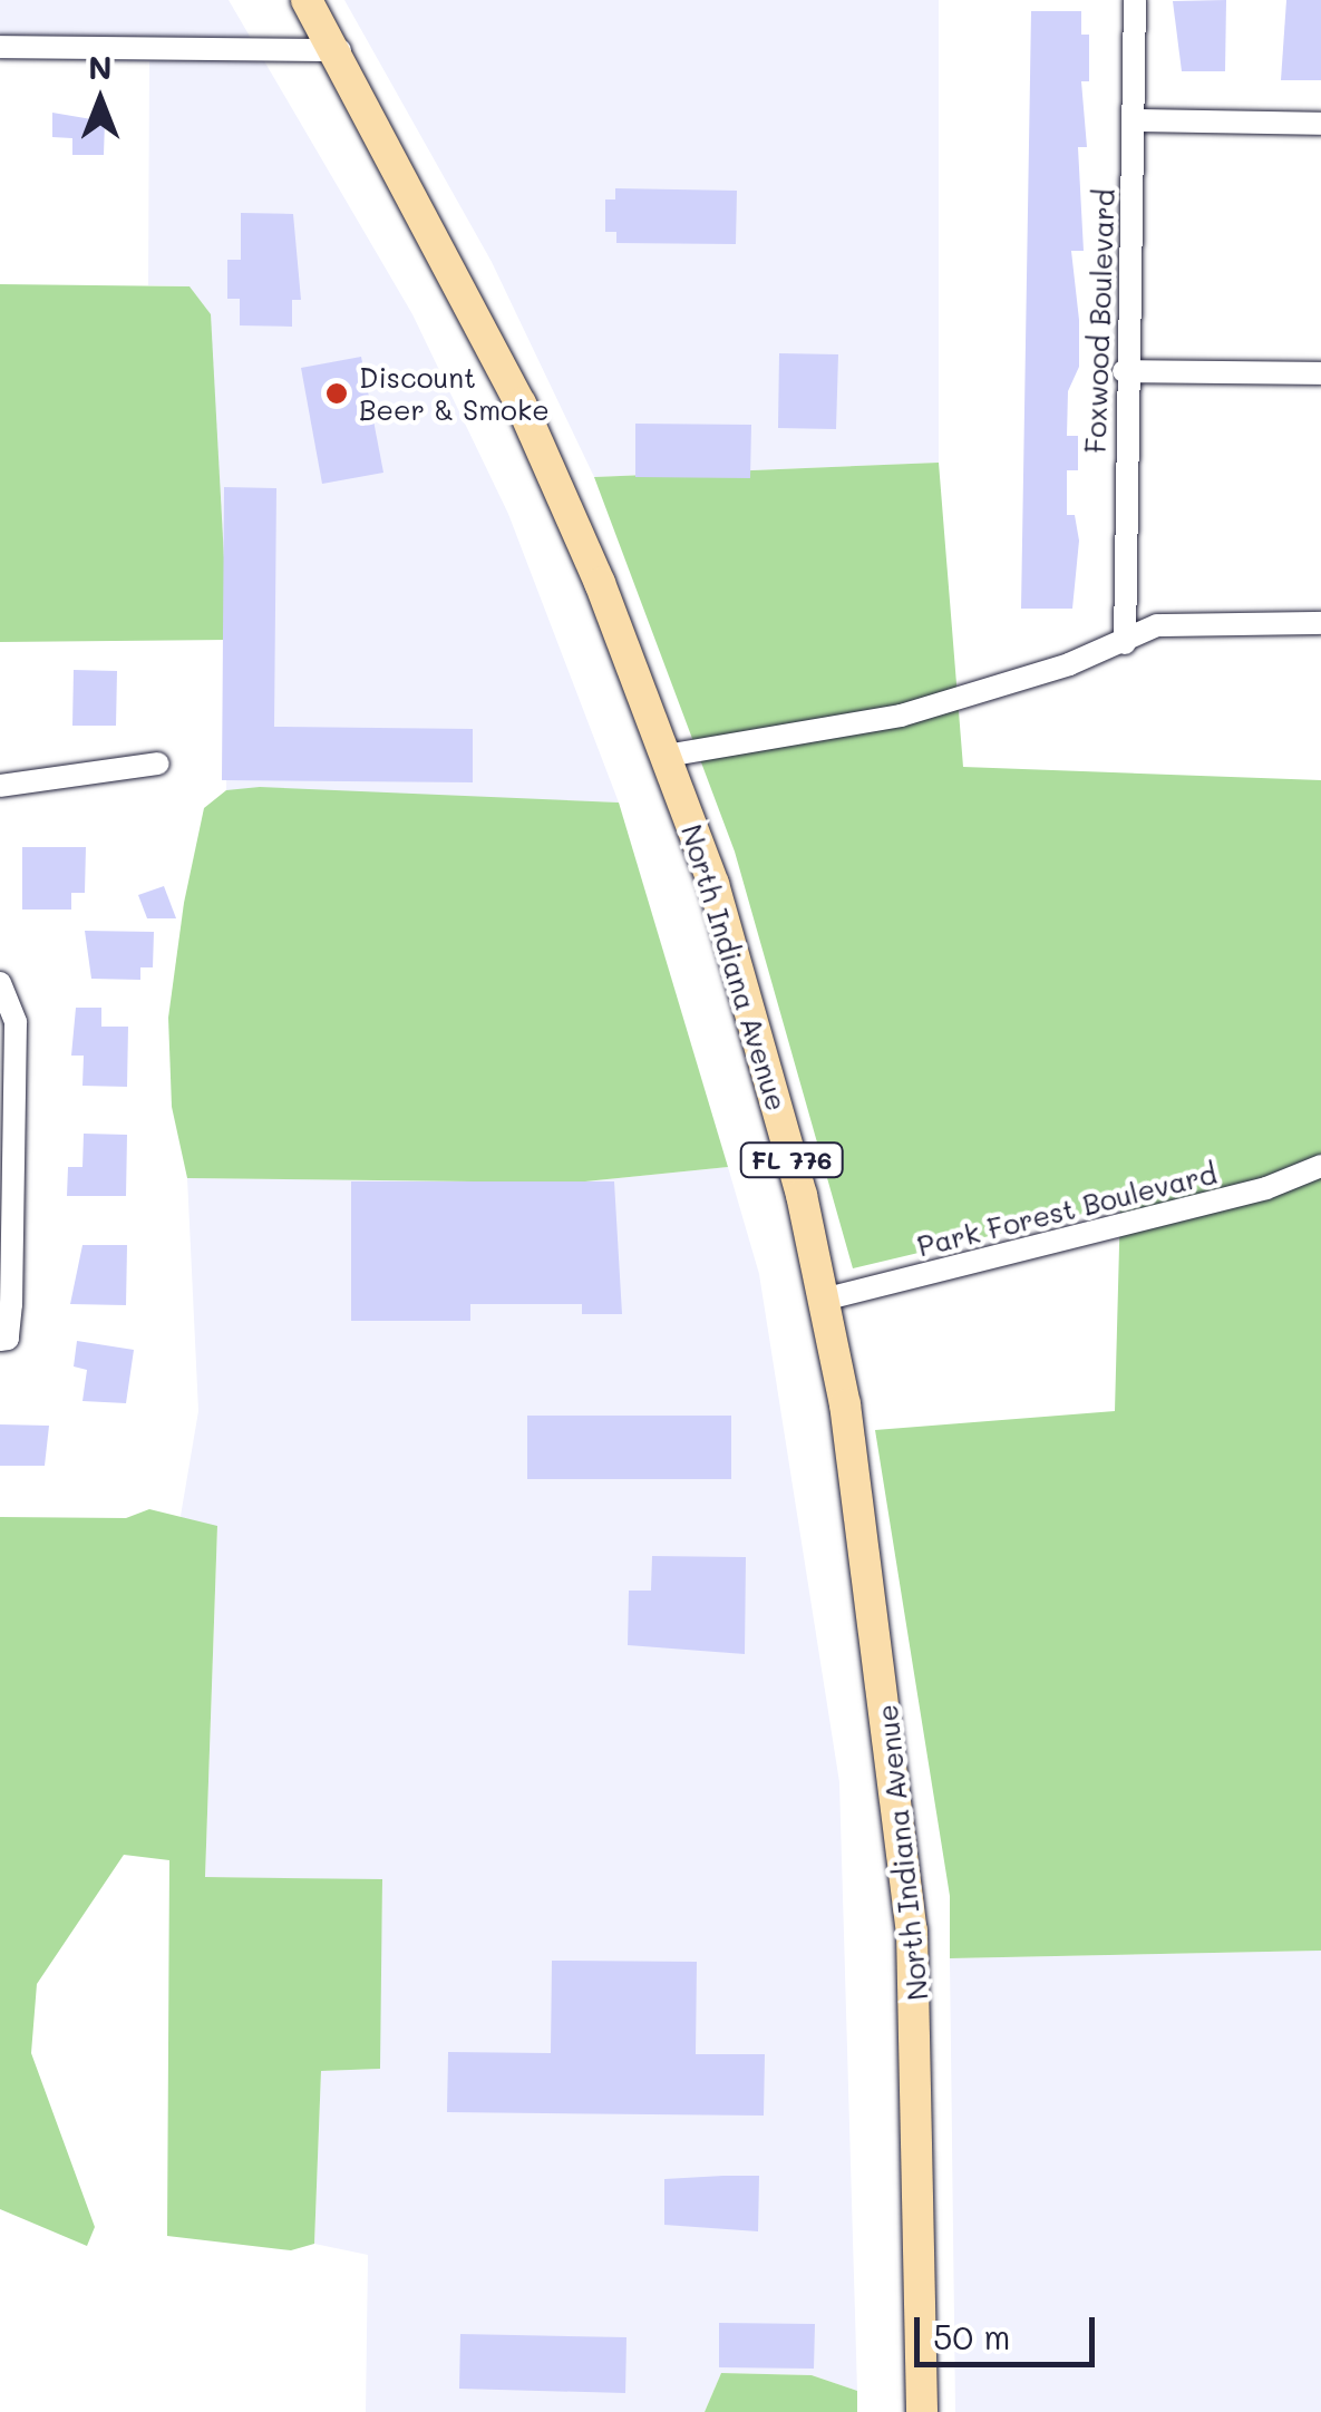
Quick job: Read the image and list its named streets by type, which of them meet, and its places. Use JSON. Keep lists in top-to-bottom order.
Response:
{
  "streets": {
    "main road": ["North Indiana Avenue", "FL 776"],
    "street": ["Foxwood Boulevard", "Park Forest Boulevard"]
  },
  "crossings": [
    ["North Indiana Avenue", "Park Forest Boulevard"]
  ],
  "places": ["Discount Beer & Smoke"],
  "scale_bar": "50 m",
  "north": "top"
}
